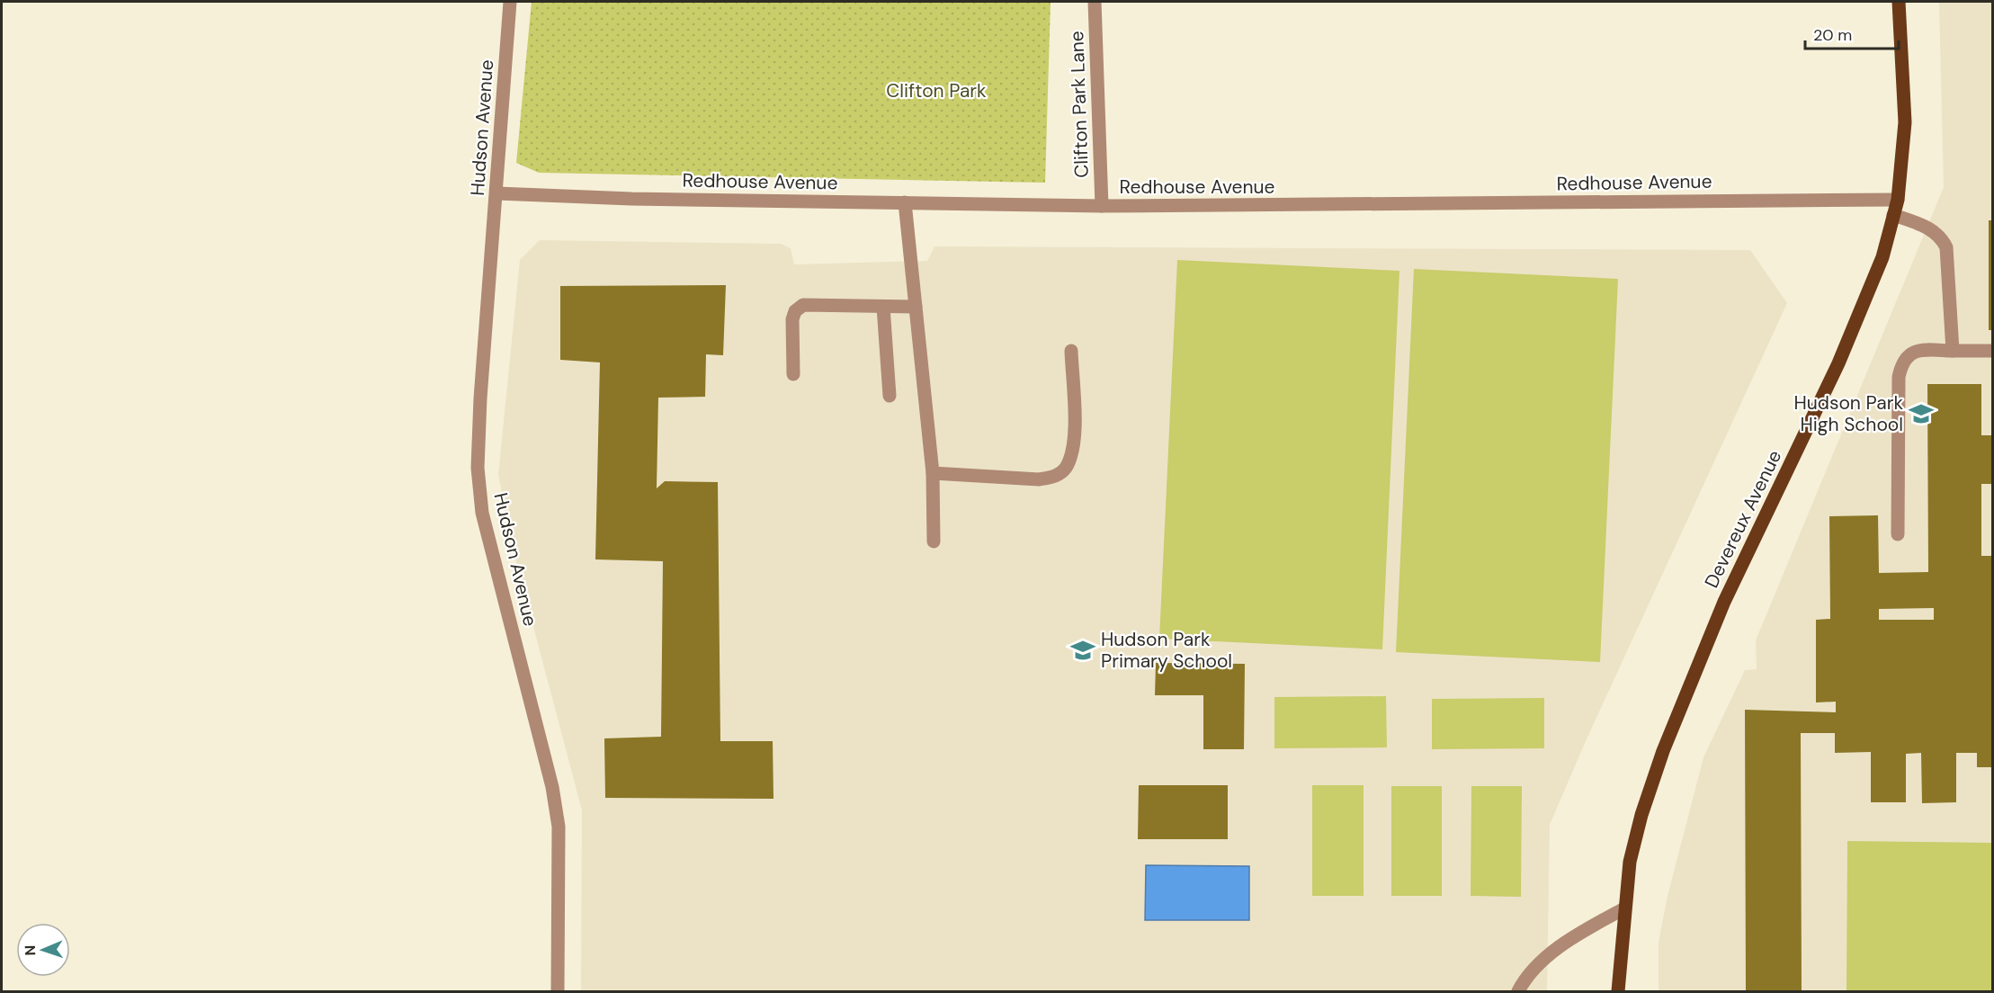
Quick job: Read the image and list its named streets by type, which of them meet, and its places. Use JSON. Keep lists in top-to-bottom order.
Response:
{
  "streets": {
    "main road": ["Devereux Avenue"],
    "street": ["Clifton Park Lane", "Hudson Avenue", "Redhouse Avenue"]
  },
  "crossings": [
    ["Clifton Park Lane", "Redhouse Avenue"],
    ["Hudson Avenue", "Redhouse Avenue"],
    ["Redhouse Avenue", "Devereux Avenue"]
  ],
  "parks": ["Clifton Park"],
  "places": {
    "school or university": ["Hudson Park High School", "Hudson Park Primary School"]
  },
  "scale_bar": "20 m",
  "north": "left"
}
